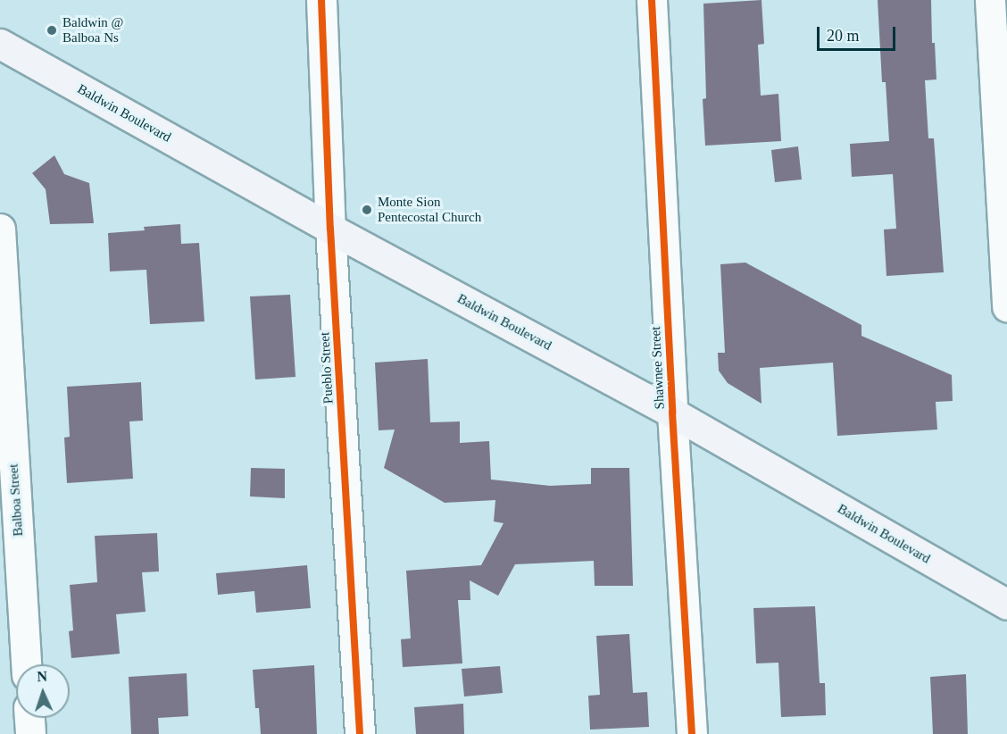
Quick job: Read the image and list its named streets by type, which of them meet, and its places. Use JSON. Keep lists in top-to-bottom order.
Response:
{
  "streets": {
    "main road": ["Baldwin Boulevard"],
    "street": ["Pueblo Street", "Shawnee Street", "Balboa Street"]
  },
  "crossings": [
    ["Baldwin Boulevard", "Pueblo Street"],
    ["Baldwin Boulevard", "Shawnee Street"]
  ],
  "places": ["Baldwin @ Balboa Ns", "Monte Sion Pentecostal Church"],
  "scale_bar": "20 m",
  "north": "top"
}
